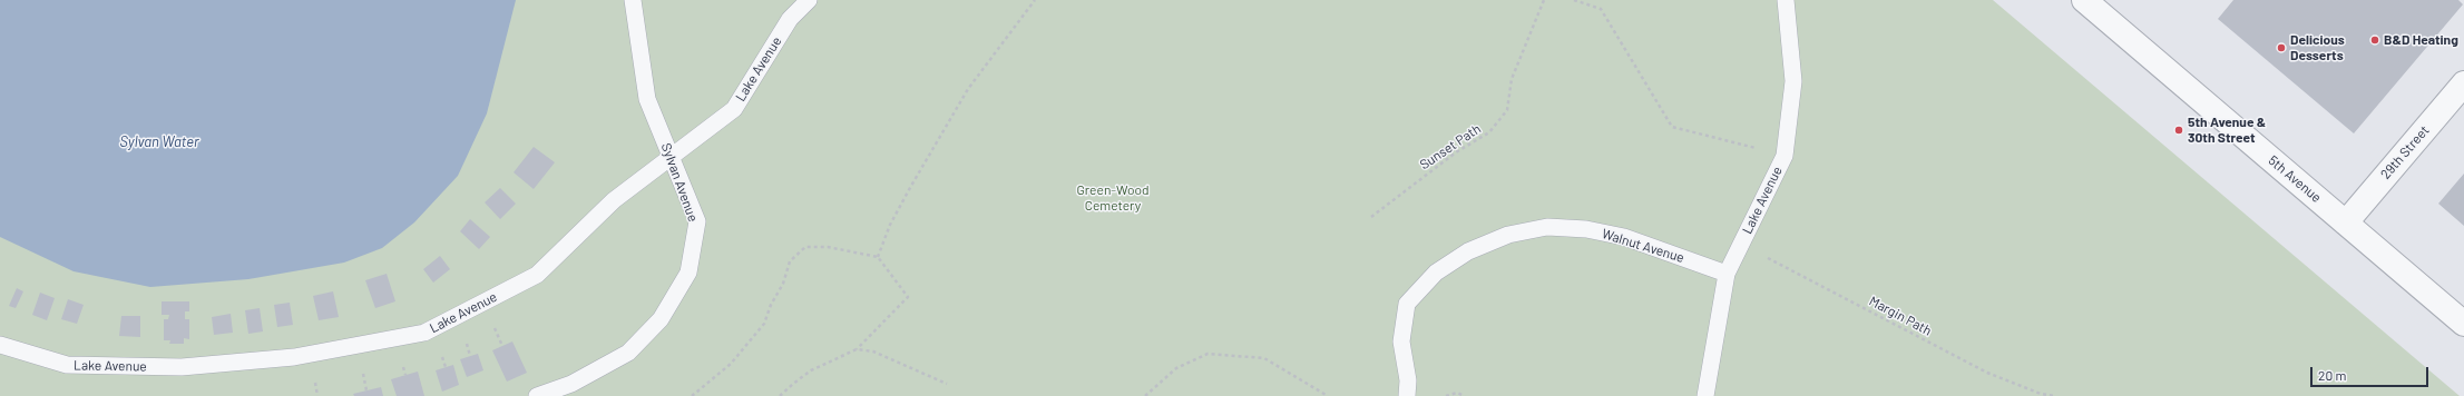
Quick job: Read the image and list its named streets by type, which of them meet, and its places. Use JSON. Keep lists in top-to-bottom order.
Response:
{
  "streets": {
    "street": ["29th Street", "5th Avenue"],
    "lane": ["Lake Avenue", "Sylvan Avenue", "Walnut Avenue"],
    "path": ["Sunset Path", "Margin Path"]
  },
  "crossings": [
    ["Lake Avenue", "Sylvan Avenue"],
    ["Lake Avenue", "Walnut Avenue"],
    ["Lake Avenue", "Margin Path"],
    ["29th Street", "5th Avenue"]
  ],
  "water": ["Sylvan Water"],
  "parks": ["Green-Wood Cemetery"],
  "places": ["B&D Heating", "Delicious Desserts", "5th Avenue & 30th Street"],
  "scale_bar": "20 m"
}
